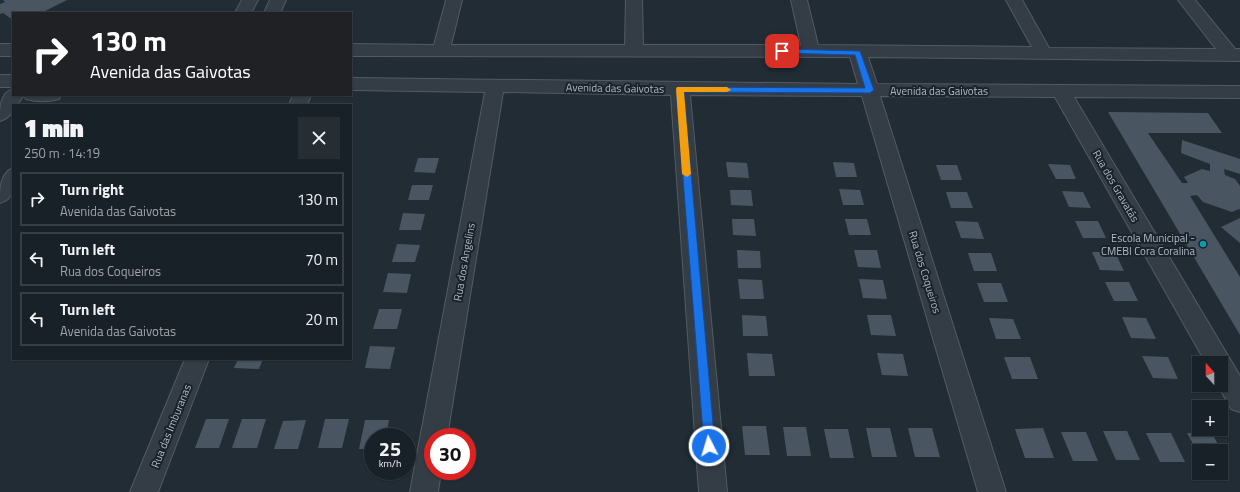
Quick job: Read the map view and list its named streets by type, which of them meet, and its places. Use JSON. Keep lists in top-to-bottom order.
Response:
{
  "streets": {
    "street": [
      "Avenida das Gaivotas",
      "Rua dos Gravatás",
      "Rua dos Angelins",
      "Rua dos Coqueiros",
      "Rua das Imburanas"
    ]
  },
  "crossings": [
    ["Avenida das Gaivotas", "Rua dos Gravatás"],
    ["Avenida das Gaivotas", "Rua dos Angelins"],
    ["Avenida das Gaivotas", "Rua dos Coqueiros"]
  ],
  "places": ["Escola Municipal - CMEBI Cora Coralina"],
  "north": "top",
  "page": {
    "turn": ["130 m", "Avenida das Gaivotas"],
    "heading": ["1 min", "250 m · 14:19"],
    "list": [
      {
        "name": "Turn right",
        "note": "Avenida das Gaivotas",
        "value": "130 m"
      },
      {
        "name": "Turn left",
        "note": "Rua dos Coqueiros",
        "value": "70 m"
      },
      {
        "name": "Turn left",
        "note": "Avenida das Gaivotas",
        "value": "20 m"
      }
    ],
    "map_buttons": ["+", "−"],
    "speed": "25 km/h",
    "limit": "30"
  }
}
